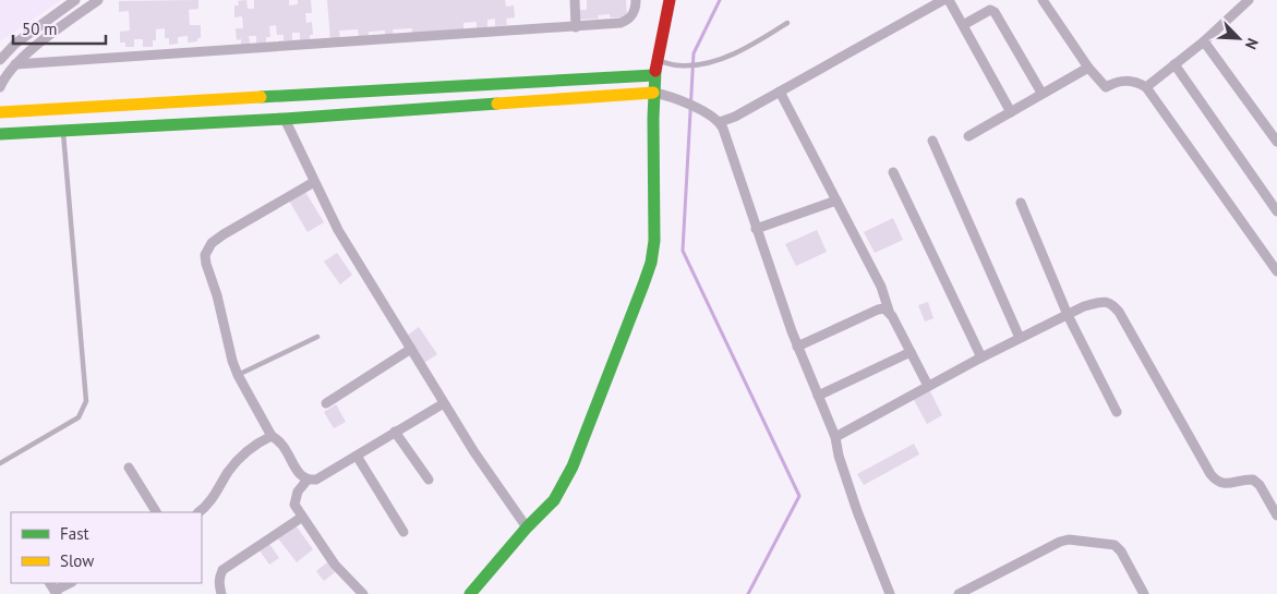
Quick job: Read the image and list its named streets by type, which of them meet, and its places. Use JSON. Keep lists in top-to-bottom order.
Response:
{
  "legend": ["Fast", "Slow"],
  "scale_bar": "50 m",
  "north": "bottom right"
}
